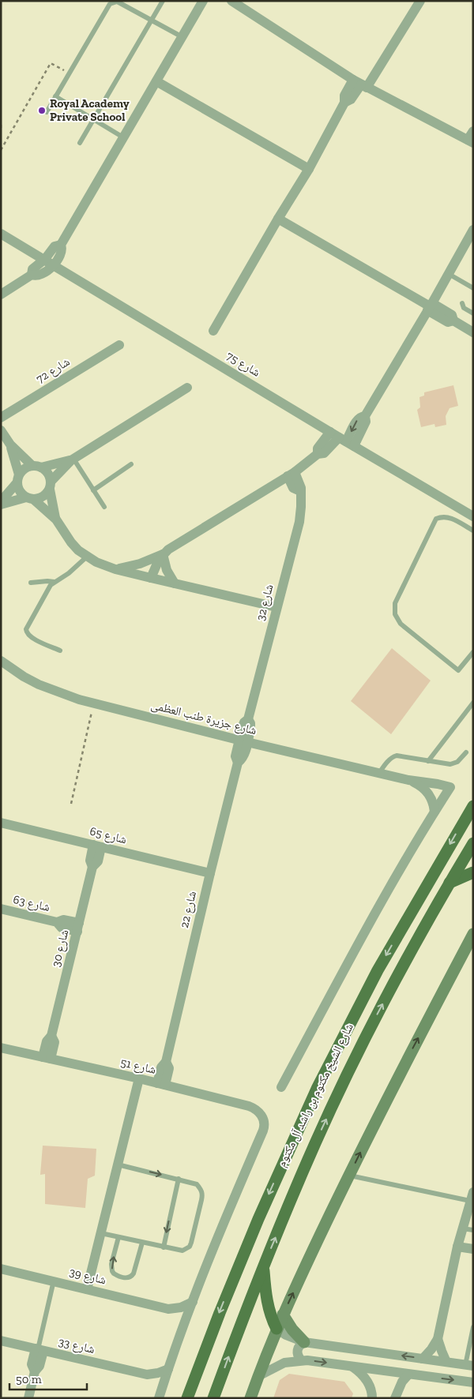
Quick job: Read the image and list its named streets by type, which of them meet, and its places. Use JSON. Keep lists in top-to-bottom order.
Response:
{
  "streets": {
    "main road": ["شارع الشيخ مكتوم بن راشد آل مكتوم"],
    "street": [
      "شارع 75",
      "شارع 72",
      "شارع 32",
      "شارع جزيرة طنب العظمى",
      "شارع 65",
      "شارع 63",
      "شارع 22",
      "شارع 30",
      "شارع 51",
      "شارع 39",
      "شارع 33"
    ]
  },
  "crossings": [
    ["شارع 32", "شارع جزيرة طنب العظمى"],
    ["شارع 32", "شارع 22"],
    ["شارع جزيرة طنب العظمى", "شارع 22"],
    ["شارع 65", "شارع 22"],
    ["شارع 65", "شارع 30"],
    ["شارع 63", "شارع 30"],
    ["شارع 22", "شارع 51"],
    ["شارع 30", "شارع 51"],
    ["شارع 51", "شارع 39"]
  ],
  "places": ["Royal Academy Private School"],
  "scale_bar": "50 m"
}
